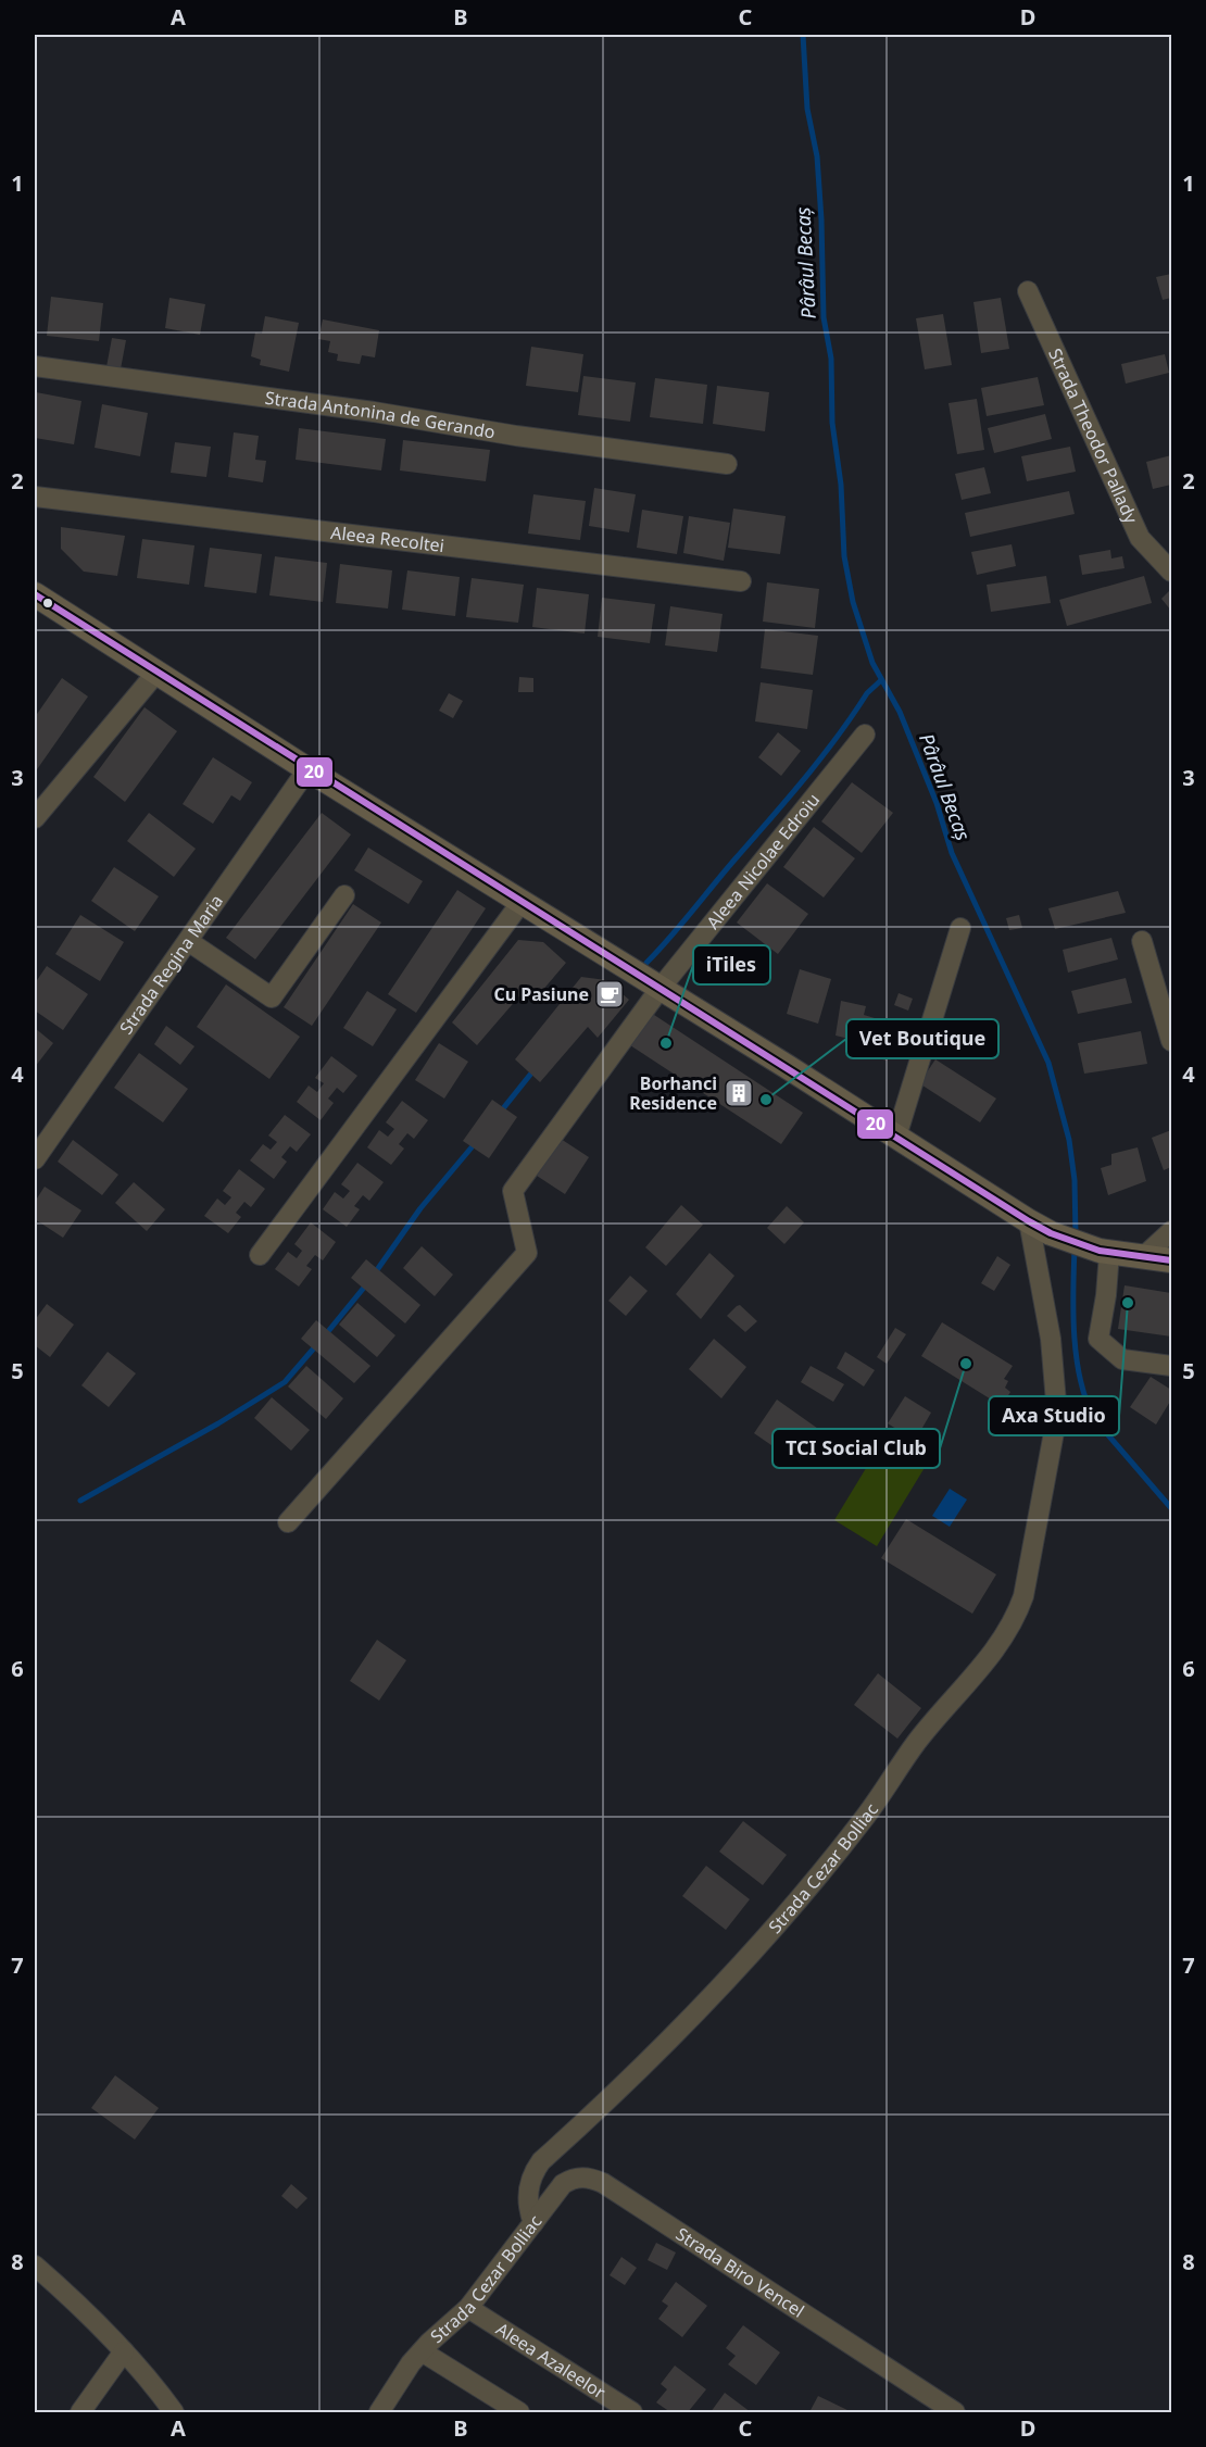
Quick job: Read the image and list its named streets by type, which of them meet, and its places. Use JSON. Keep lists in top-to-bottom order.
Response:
{
  "streets": {
    "street": [
      "Strada Antonina de Gerando",
      "Strada Theodor Pallady",
      "Aleea Recoltei",
      "Aleea Nicolae Edroiu",
      "Strada Regina Maria",
      "Strada Cezar Bolliac",
      "Strada Biro Vencel",
      "Aleea Azaleelor"
    ]
  },
  "crossings": [
    ["Strada Cezar Bolliac", "Strada Biro Vencel"],
    ["Strada Cezar Bolliac", "Aleea Azaleelor"]
  ],
  "water": ["Pârâul Becaș"],
  "places": {
    "cafe": ["Cu Pasiune"],
    "other": [
      "iTiles",
      "Vet Boutique",
      "Axa Studio",
      "TCI Social Club"
    ],
    "building": ["Borhanci Residence"]
  },
  "lines": ["transit line 20"],
  "grid": {
    "columns": [
      "A",
      "B",
      "C",
      "D"
    ],
    "rows": [
      "1",
      "2",
      "3",
      "4",
      "5",
      "6",
      "7",
      "8"
    ]
  }
}
